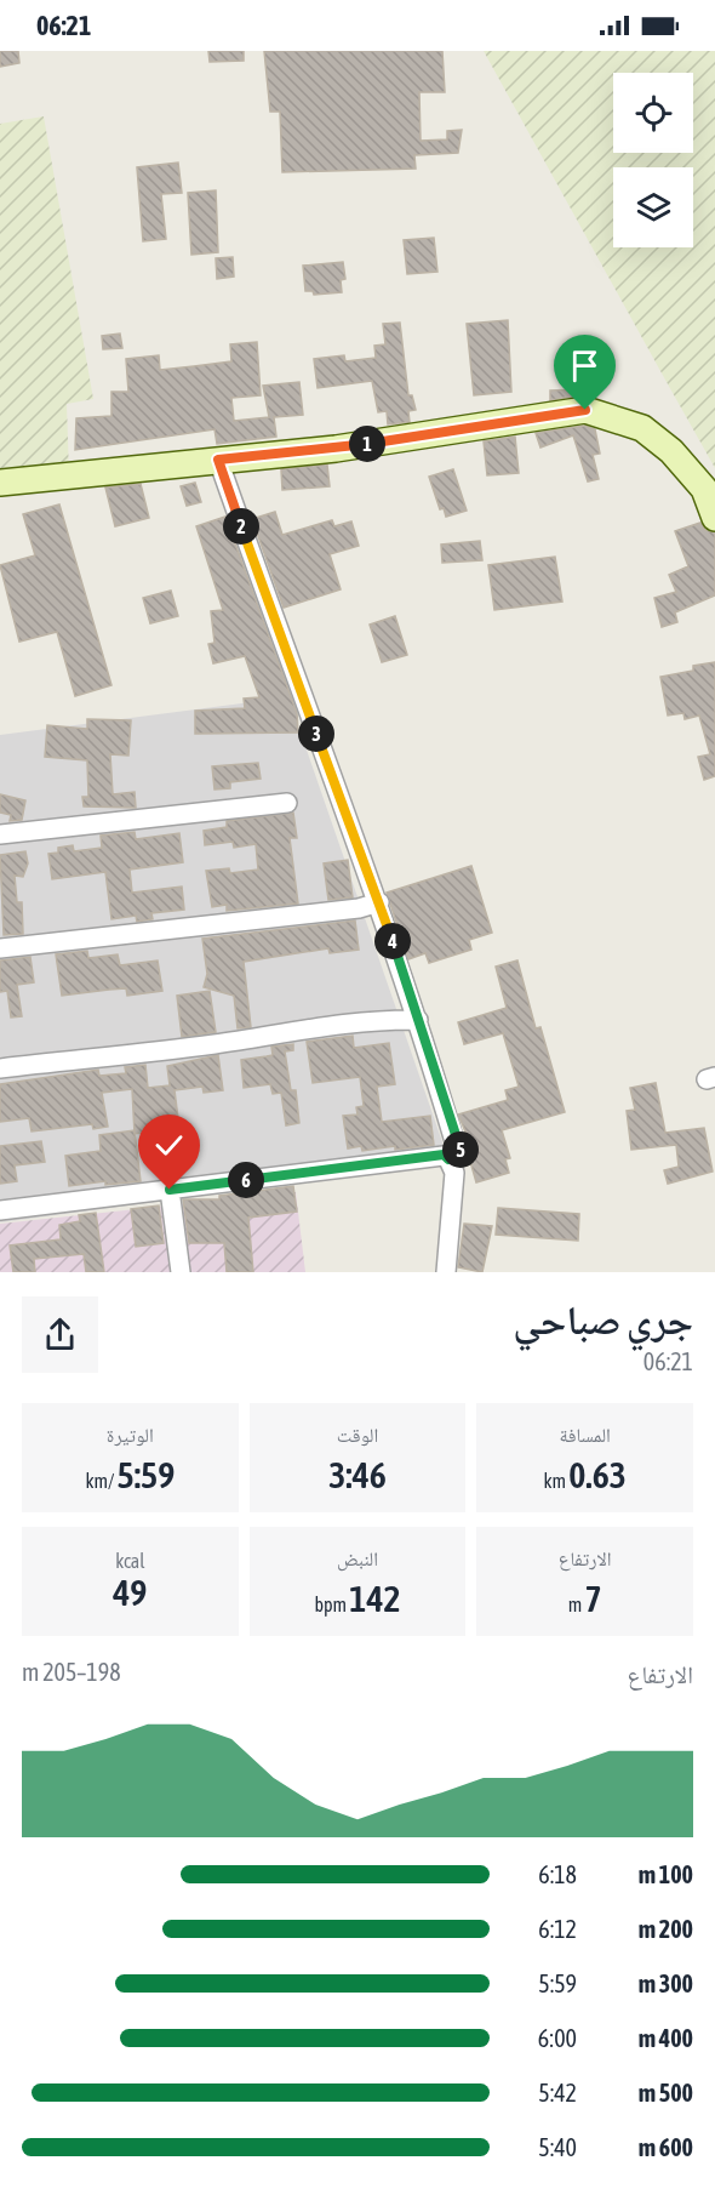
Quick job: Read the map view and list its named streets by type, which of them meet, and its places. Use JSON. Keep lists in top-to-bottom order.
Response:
{
  "page": {
    "status": "06:21",
    "pins": [
      "1",
      "2",
      "3",
      "4",
      "5",
      "6"
    ],
    "heading": ["جري صباحي", "06:21"],
    "stats": [
      ["المسافة", "0.63 km"],
      ["الوقت", "3:46"],
      ["الوتيرة", "5:59 /km"],
      ["الارتفاع", "7 m"],
      ["النبض", "142 bpm"],
      ["kcal", "49"]
    ],
    "chart": ["الارتفاع", "198–205 m"],
    "list": [
      {
        "name": "100 m",
        "note": "6:18"
      },
      {
        "name": "200 m",
        "note": "6:12"
      },
      {
        "name": "300 m",
        "note": "5:59"
      },
      {
        "name": "400 m",
        "note": "6:00"
      },
      {
        "name": "500 m",
        "note": "5:42"
      },
      {
        "name": "600 m",
        "note": "5:40"
      }
    ]
  }
}
